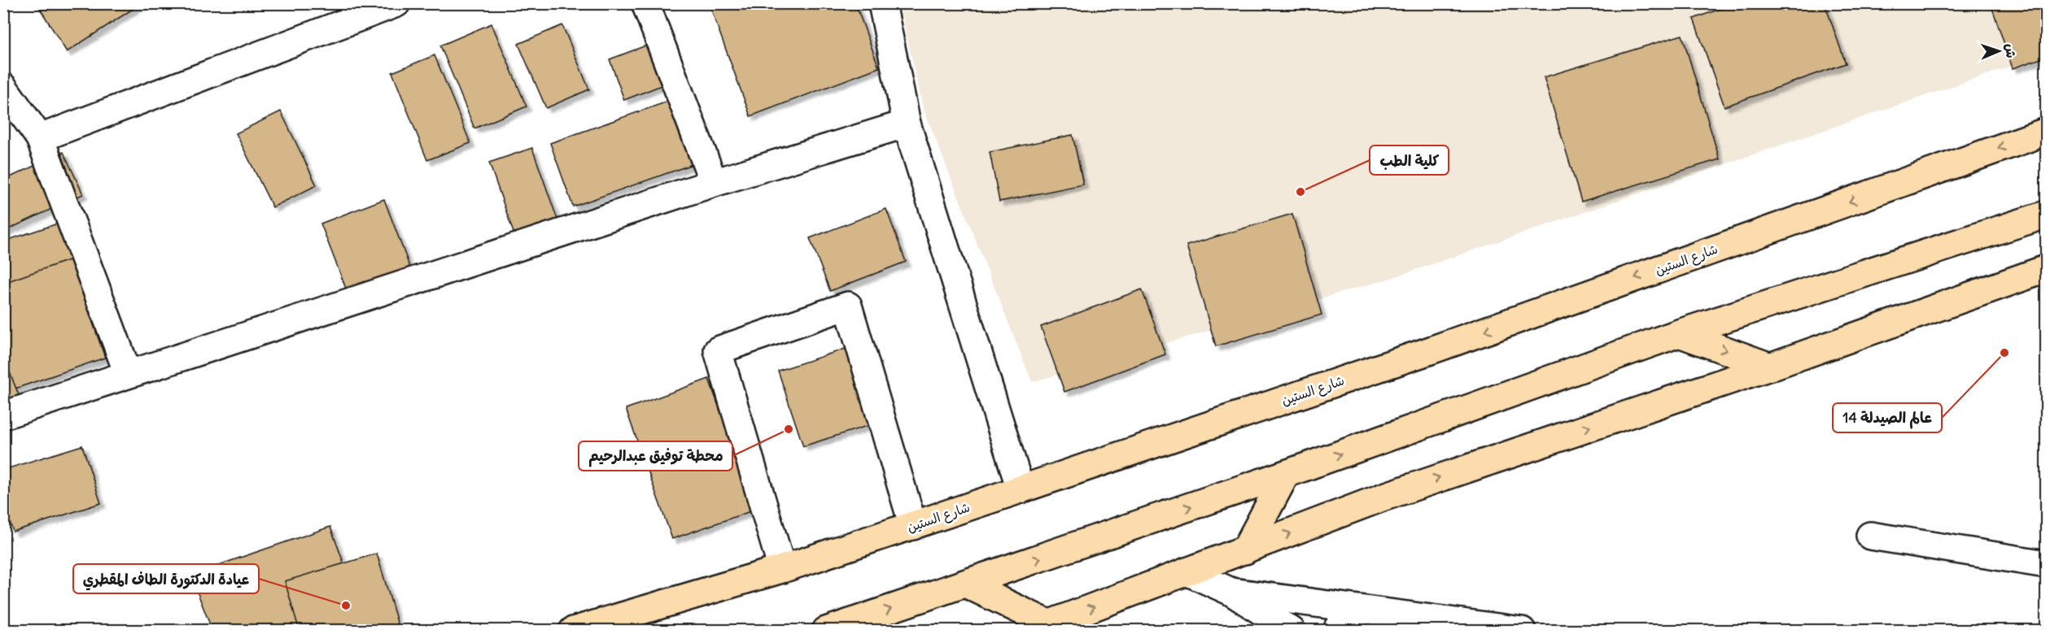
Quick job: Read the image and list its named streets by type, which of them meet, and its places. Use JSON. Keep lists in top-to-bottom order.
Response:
{
  "streets": {
    "main road": ["شارع الستين"]
  },
  "places": [
    "كلية الطب",
    "عالم الصيدلة 14",
    "محطة توفيق عبدالرحيم",
    "عيادة الدكتورة الطاف المقطري"
  ],
  "north": "right"
}
